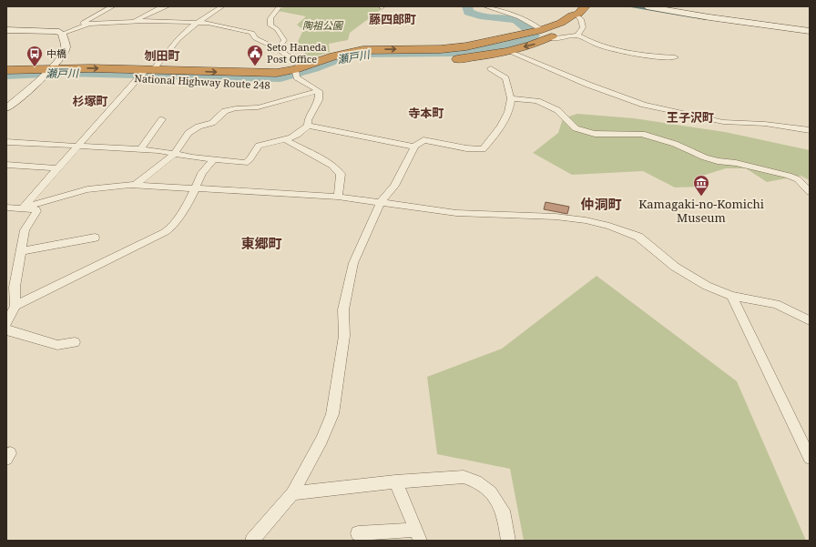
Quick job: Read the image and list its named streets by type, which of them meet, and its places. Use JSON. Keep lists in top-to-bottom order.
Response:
{
  "streets": {
    "highway": ["National Highway Route 248"]
  },
  "districts": [
    "藤四郎町",
    "刎田町",
    "杉塚町",
    "寺本町",
    "王子沢町",
    "仲洞町",
    "東郷町"
  ],
  "water": ["瀬戸川"],
  "parks": ["陶祖公園"],
  "places": {
    "public building": ["Seto Haneda Post Office"],
    "bus stop": ["中橋"],
    "museum": ["Kamagaki-no-Komichi Museum"]
  }
}
